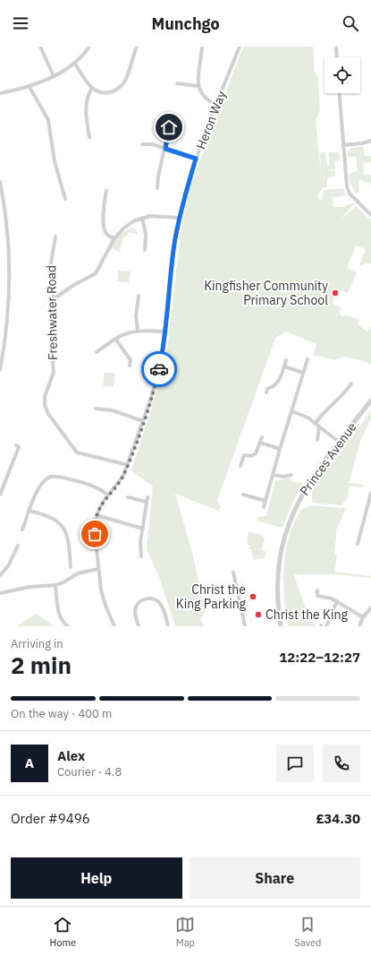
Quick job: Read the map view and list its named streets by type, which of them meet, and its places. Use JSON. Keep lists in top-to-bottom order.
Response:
{
  "streets": {
    "street": ["Heron Way", "Freshwater Road", "Princes Avenue"]
  },
  "crossings": [
    ["Heron Way", "Freshwater Road"]
  ],
  "places": ["Kingfisher Community Primary School", "Christ the King Parking", "Christ the King"],
  "page": {
    "header": "Munchgo",
    "heading": ["2 min", "Arriving in", "12:22–12:27"],
    "panel": [
      "Alex",
      "Courier · 4.8",
      "Order #9496",
      "£34.30"
    ],
    "bar": "On the way · 400 m",
    "round": "A",
    "buttons": ["Help", "Share"],
    "tabs": ["Home", "Map", "Saved"]
  }
}
